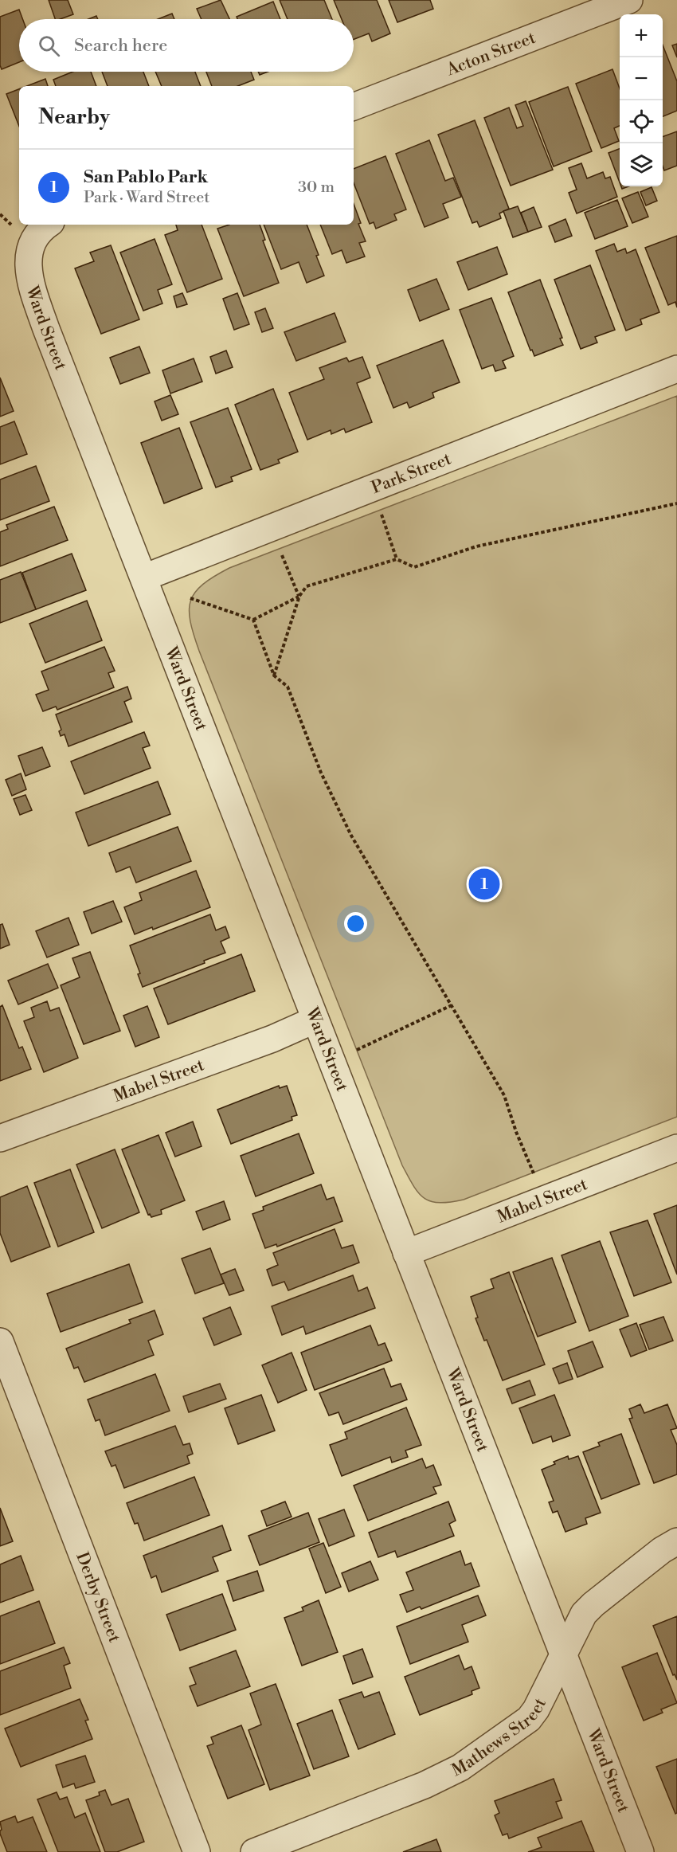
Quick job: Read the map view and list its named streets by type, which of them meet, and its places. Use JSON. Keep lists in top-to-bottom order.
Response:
{
  "streets": {
    "street": [
      "Acton Street",
      "Ward Street",
      "Park Street",
      "Mabel Street",
      "Derby Street",
      "Mathews Street"
    ]
  },
  "crossings": [
    ["Ward Street", "Park Street"],
    ["Ward Street", "Mabel Street"],
    ["Ward Street", "Mathews Street"]
  ],
  "page": {
    "map_buttons": ["+", "−"],
    "search": "Search here",
    "heading": "Nearby",
    "list": [
      {
        "mark": "1",
        "name": "San Pablo Park",
        "note": "Park · Ward Street",
        "value": "30 m"
      }
    ],
    "pins": "1"
  }
}
